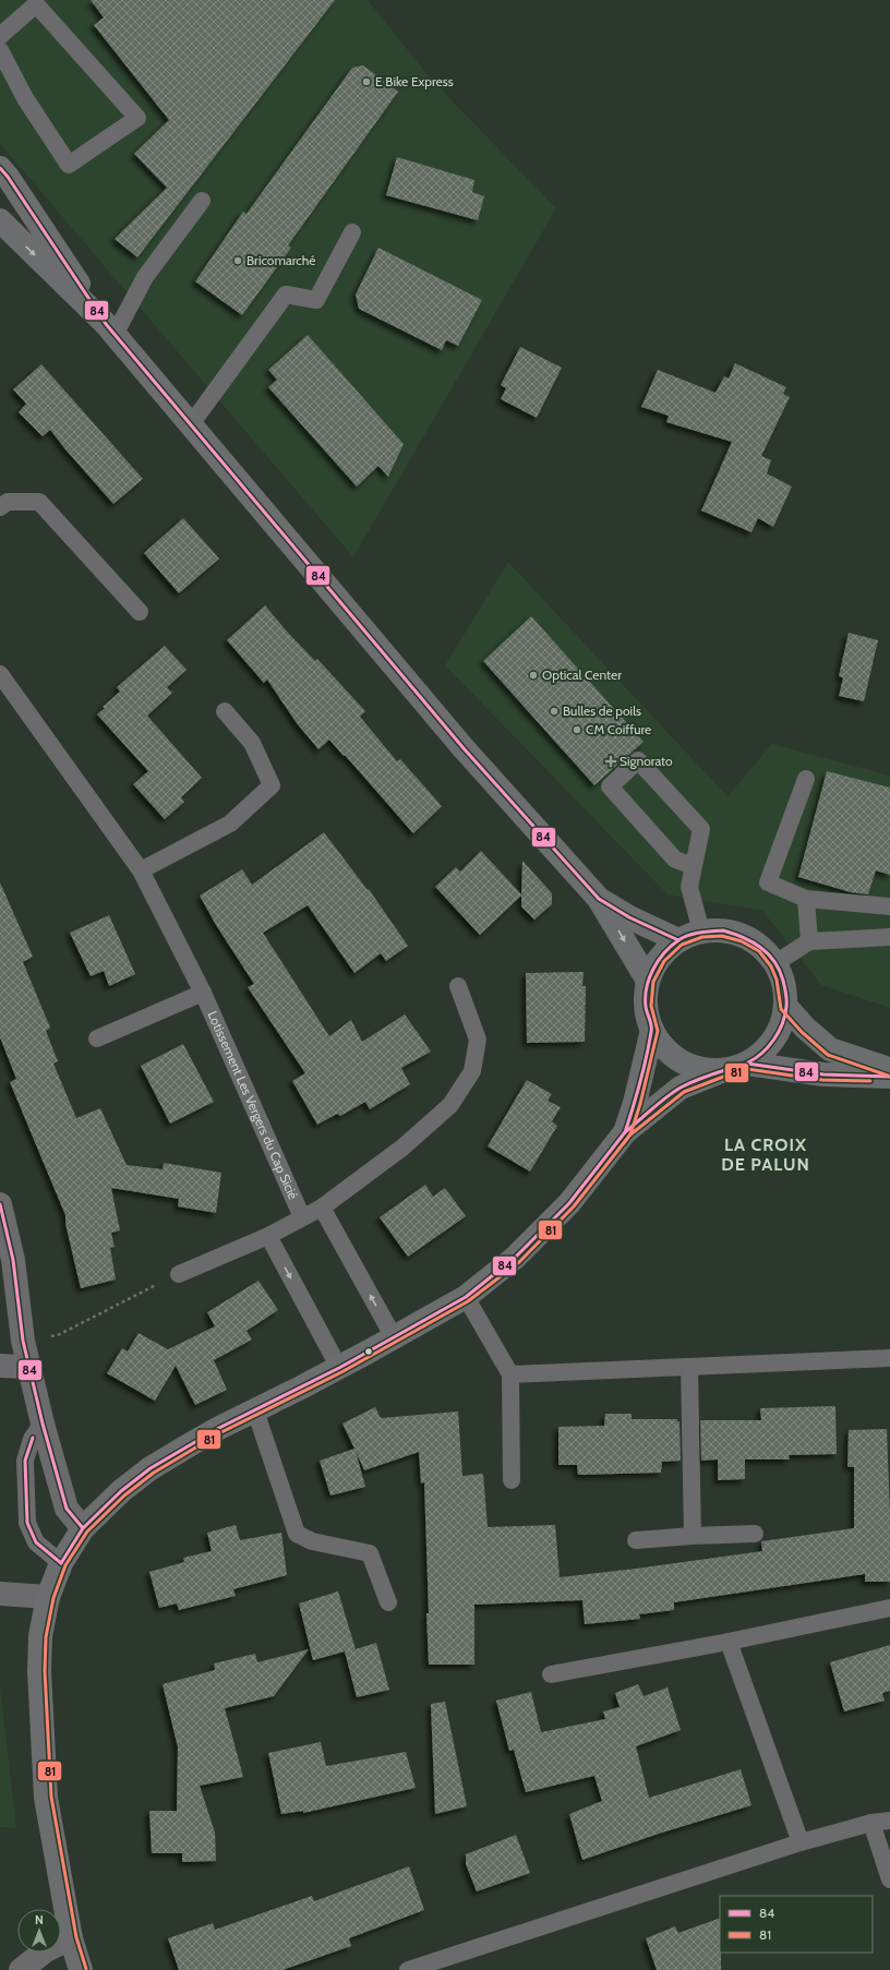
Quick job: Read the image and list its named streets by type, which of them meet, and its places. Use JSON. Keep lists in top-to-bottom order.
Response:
{
  "streets": {
    "lane": ["Lotissement Les Vergers du Cap Sicié"]
  },
  "districts": ["LA CROIX DE PALUN"],
  "places": {
    "other": [
      "E Bike Express",
      "Bricomarché",
      "Optical Center",
      "Bulles de poils",
      "CM Coiffure"
    ],
    "health": ["Signorato"]
  },
  "lines": ["transit line 84", "transit line 81"],
  "legend": ["84", "81"],
  "north": "top"
}
